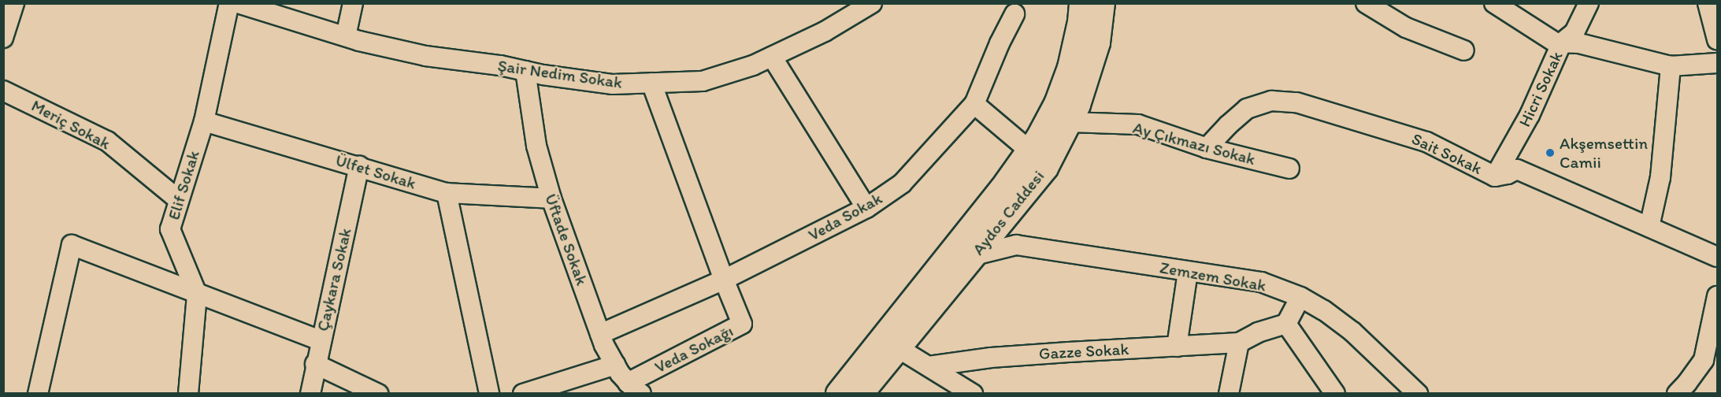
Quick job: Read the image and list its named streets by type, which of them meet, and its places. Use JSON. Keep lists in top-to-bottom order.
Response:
{
  "streets": {
    "main road": ["Aydos Caddesi"],
    "street": [
      "Şair Nedim Sokak",
      "Hicri Sokak",
      "Meriç Sokak",
      "Ay Çıkmazı Sokak",
      "Sait Sokak",
      "Ülfet Sokak",
      "Elif Sokak",
      "Veda Sokak",
      "Üftade Sokak",
      "Zemzem Sokak",
      "Çaykara Sokak",
      "Veda Sokağı",
      "Gazze Sokak"
    ]
  },
  "crossings": [
    ["Şair Nedim Sokak", "Üftade Sokak"],
    ["Hicri Sokak", "Sait Sokak"],
    ["Meriç Sokak", "Elif Sokak"],
    ["Ay Çıkmazı Sokak", "Sait Sokak"],
    ["Ay Çıkmazı Sokak", "Aydos Caddesi"],
    ["Ülfet Sokak", "Elif Sokak"],
    ["Ülfet Sokak", "Üftade Sokak"],
    ["Ülfet Sokak", "Çaykara Sokak"],
    ["Aydos Caddesi", "Zemzem Sokak"],
    ["Veda Sokak", "Üftade Sokak"],
    ["Veda Sokak", "Veda Sokağı"],
    ["Üftade Sokak", "Veda Sokağı"]
  ],
  "places": ["Akşemsettin Camii"]
}
